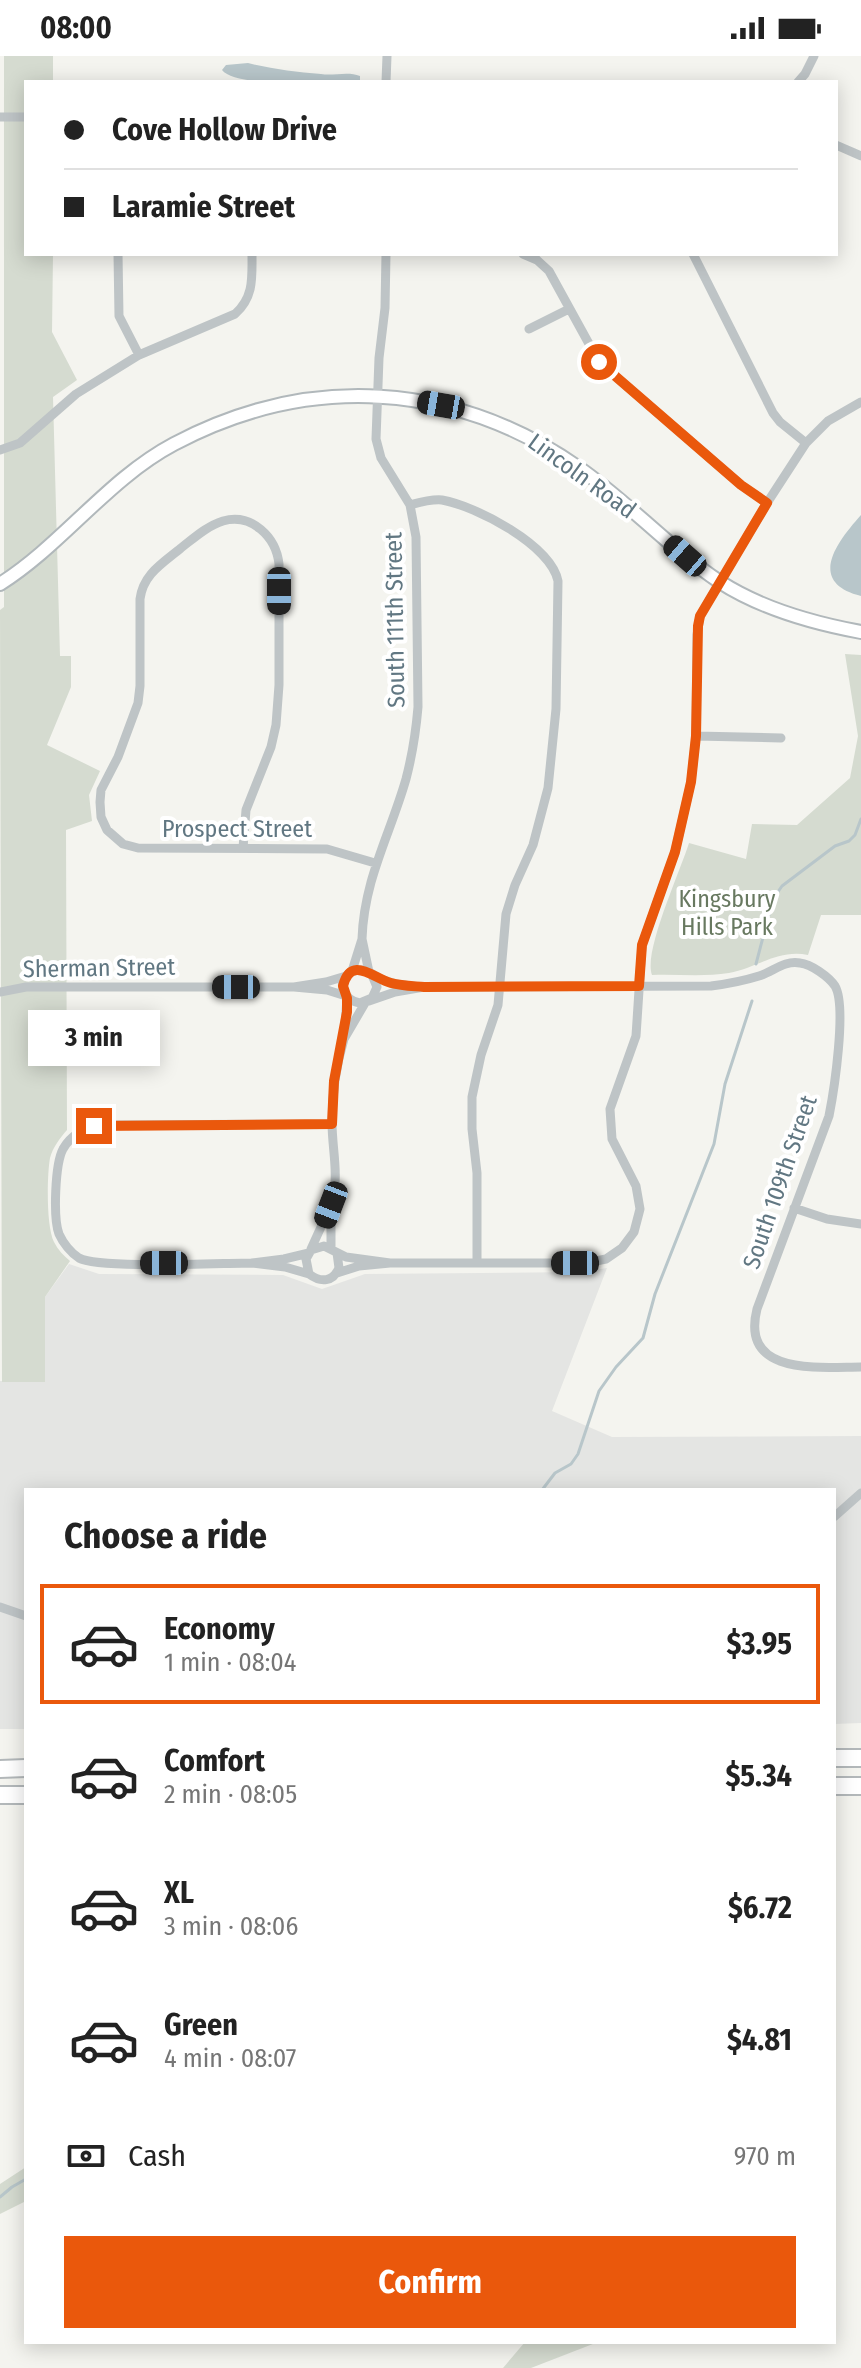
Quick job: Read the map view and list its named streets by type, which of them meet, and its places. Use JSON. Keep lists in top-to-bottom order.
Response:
{
  "streets": {
    "street": [
      "Lincoln Road",
      "South 111th Street",
      "Prospect Street",
      "Sherman Street",
      "South 109th Street"
    ]
  },
  "crossings": [
    ["Lincoln Road", "South 111th Street"],
    ["South 111th Street", "Prospect Street"],
    ["South 111th Street", "Sherman Street"]
  ],
  "parks": ["Kingsbury Hills Park"],
  "page": {
    "status": "08:00",
    "banner": ["Cove Hollow Drive", "Laramie Street"],
    "bubble": "3 min",
    "heading": "Choose a ride",
    "list": [
      {
        "name": "Economy",
        "note": "1 min · 08:04",
        "value": "$3.95"
      },
      {
        "name": "Comfort",
        "note": "2 min · 08:05",
        "value": "$5.34"
      },
      {
        "name": "XL",
        "note": "3 min · 08:06",
        "value": "$6.72"
      },
      {
        "name": "Green",
        "note": "4 min · 08:07",
        "value": "$4.81"
      }
    ],
    "pay": ["Cash", "970 m"],
    "buttons": "Confirm"
  }
}
